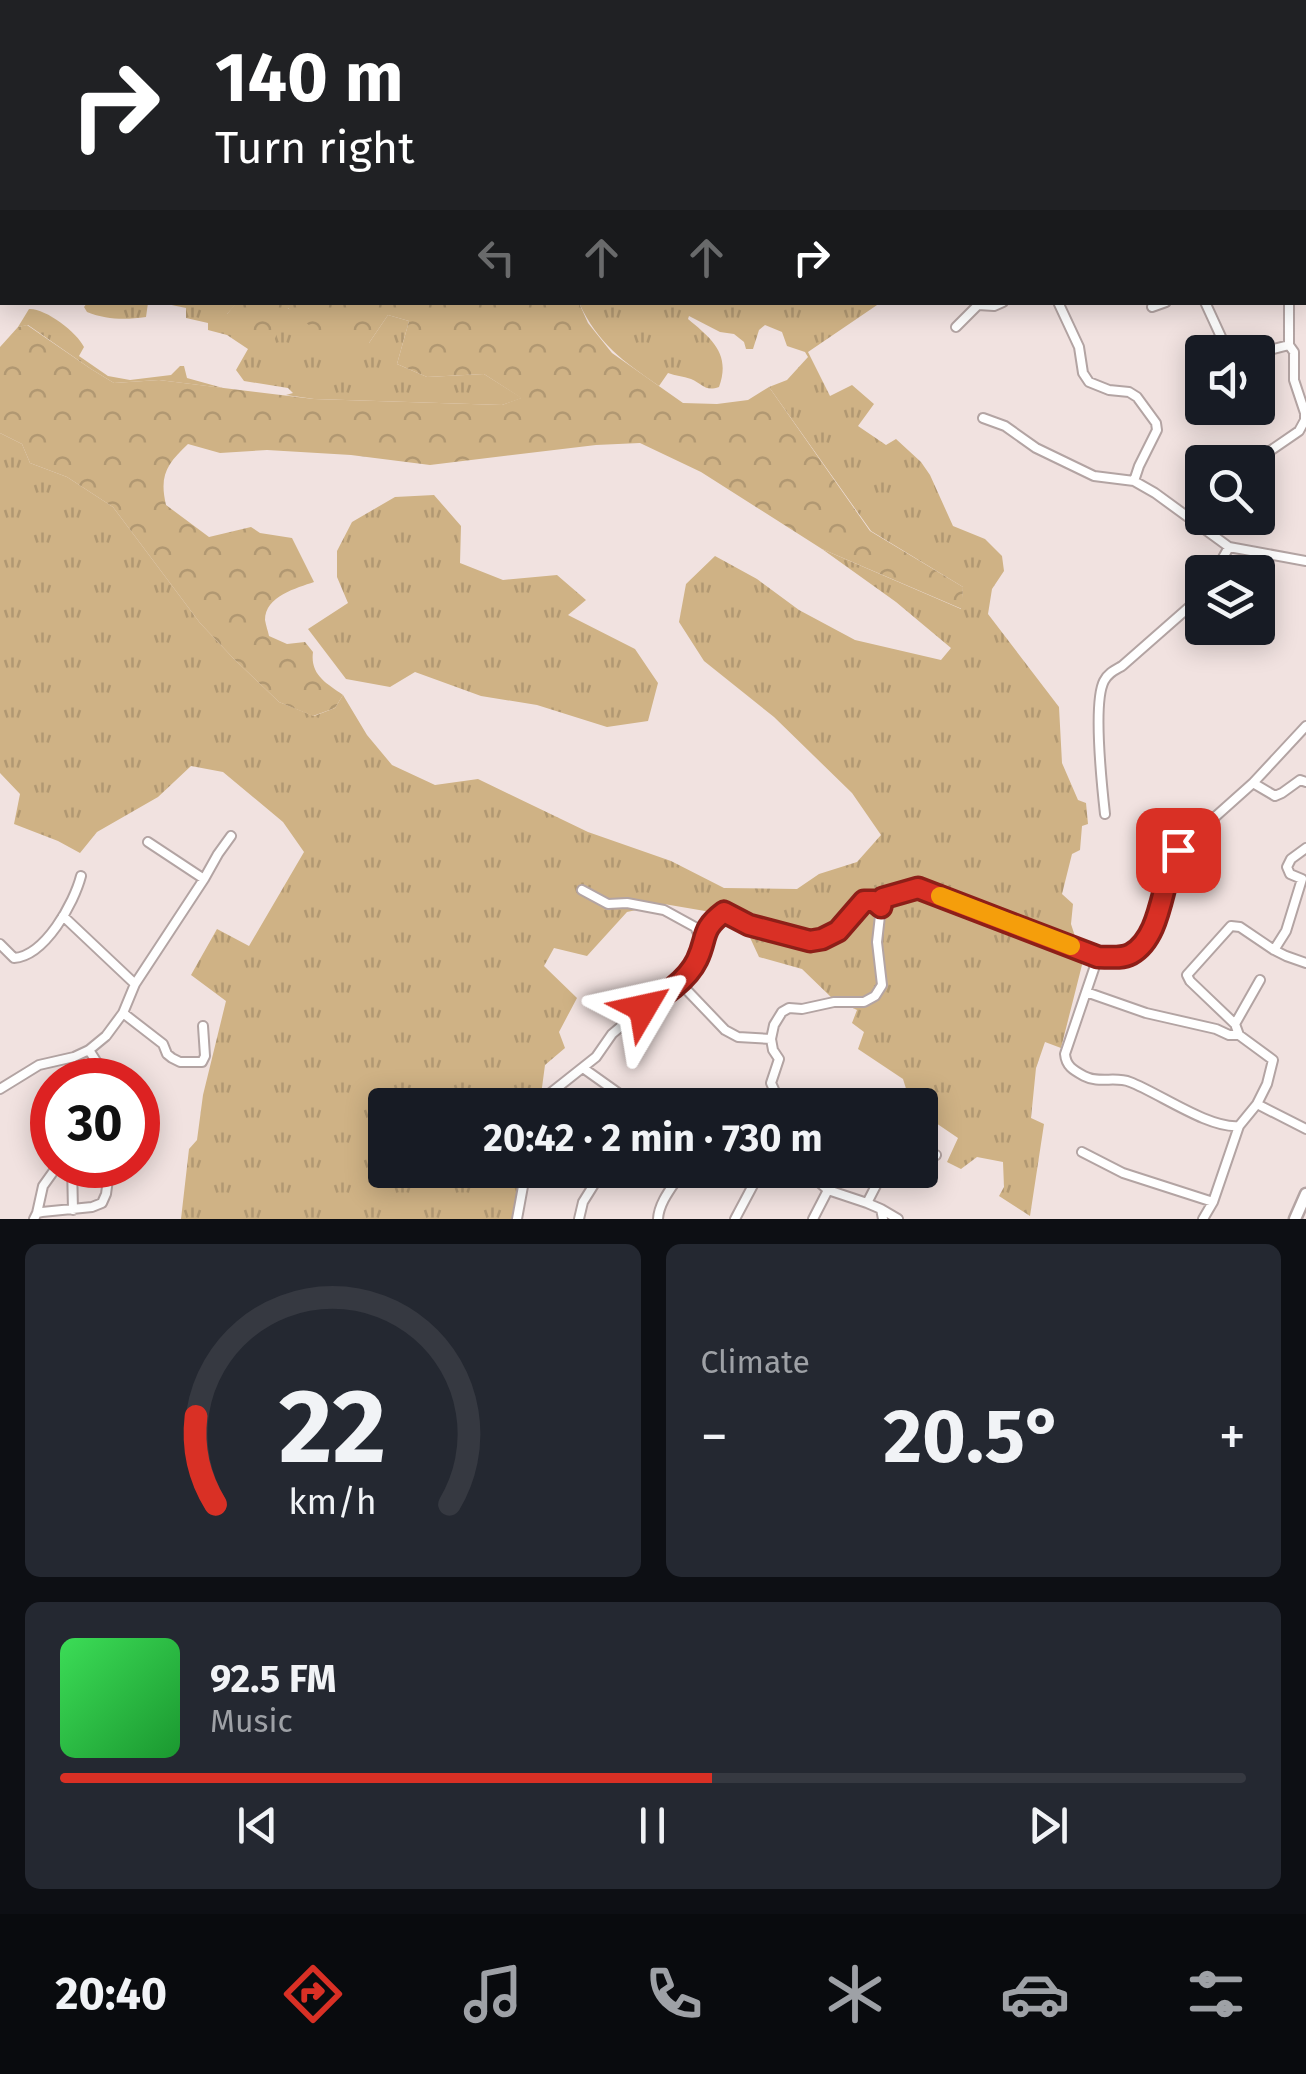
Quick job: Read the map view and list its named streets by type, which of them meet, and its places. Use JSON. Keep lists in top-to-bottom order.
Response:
{
  "page": {
    "turn": ["140 m", "Turn right"],
    "limit": "30",
    "trip": "20:42 · 2 min · 730 m",
    "tile": "Climate",
    "heat": ["−", "20.5°", "+"],
    "song": ["92.5 FM", "Music"],
    "tabs": "20:40",
    "gauge": ["22", "km/h"]
  }
}
